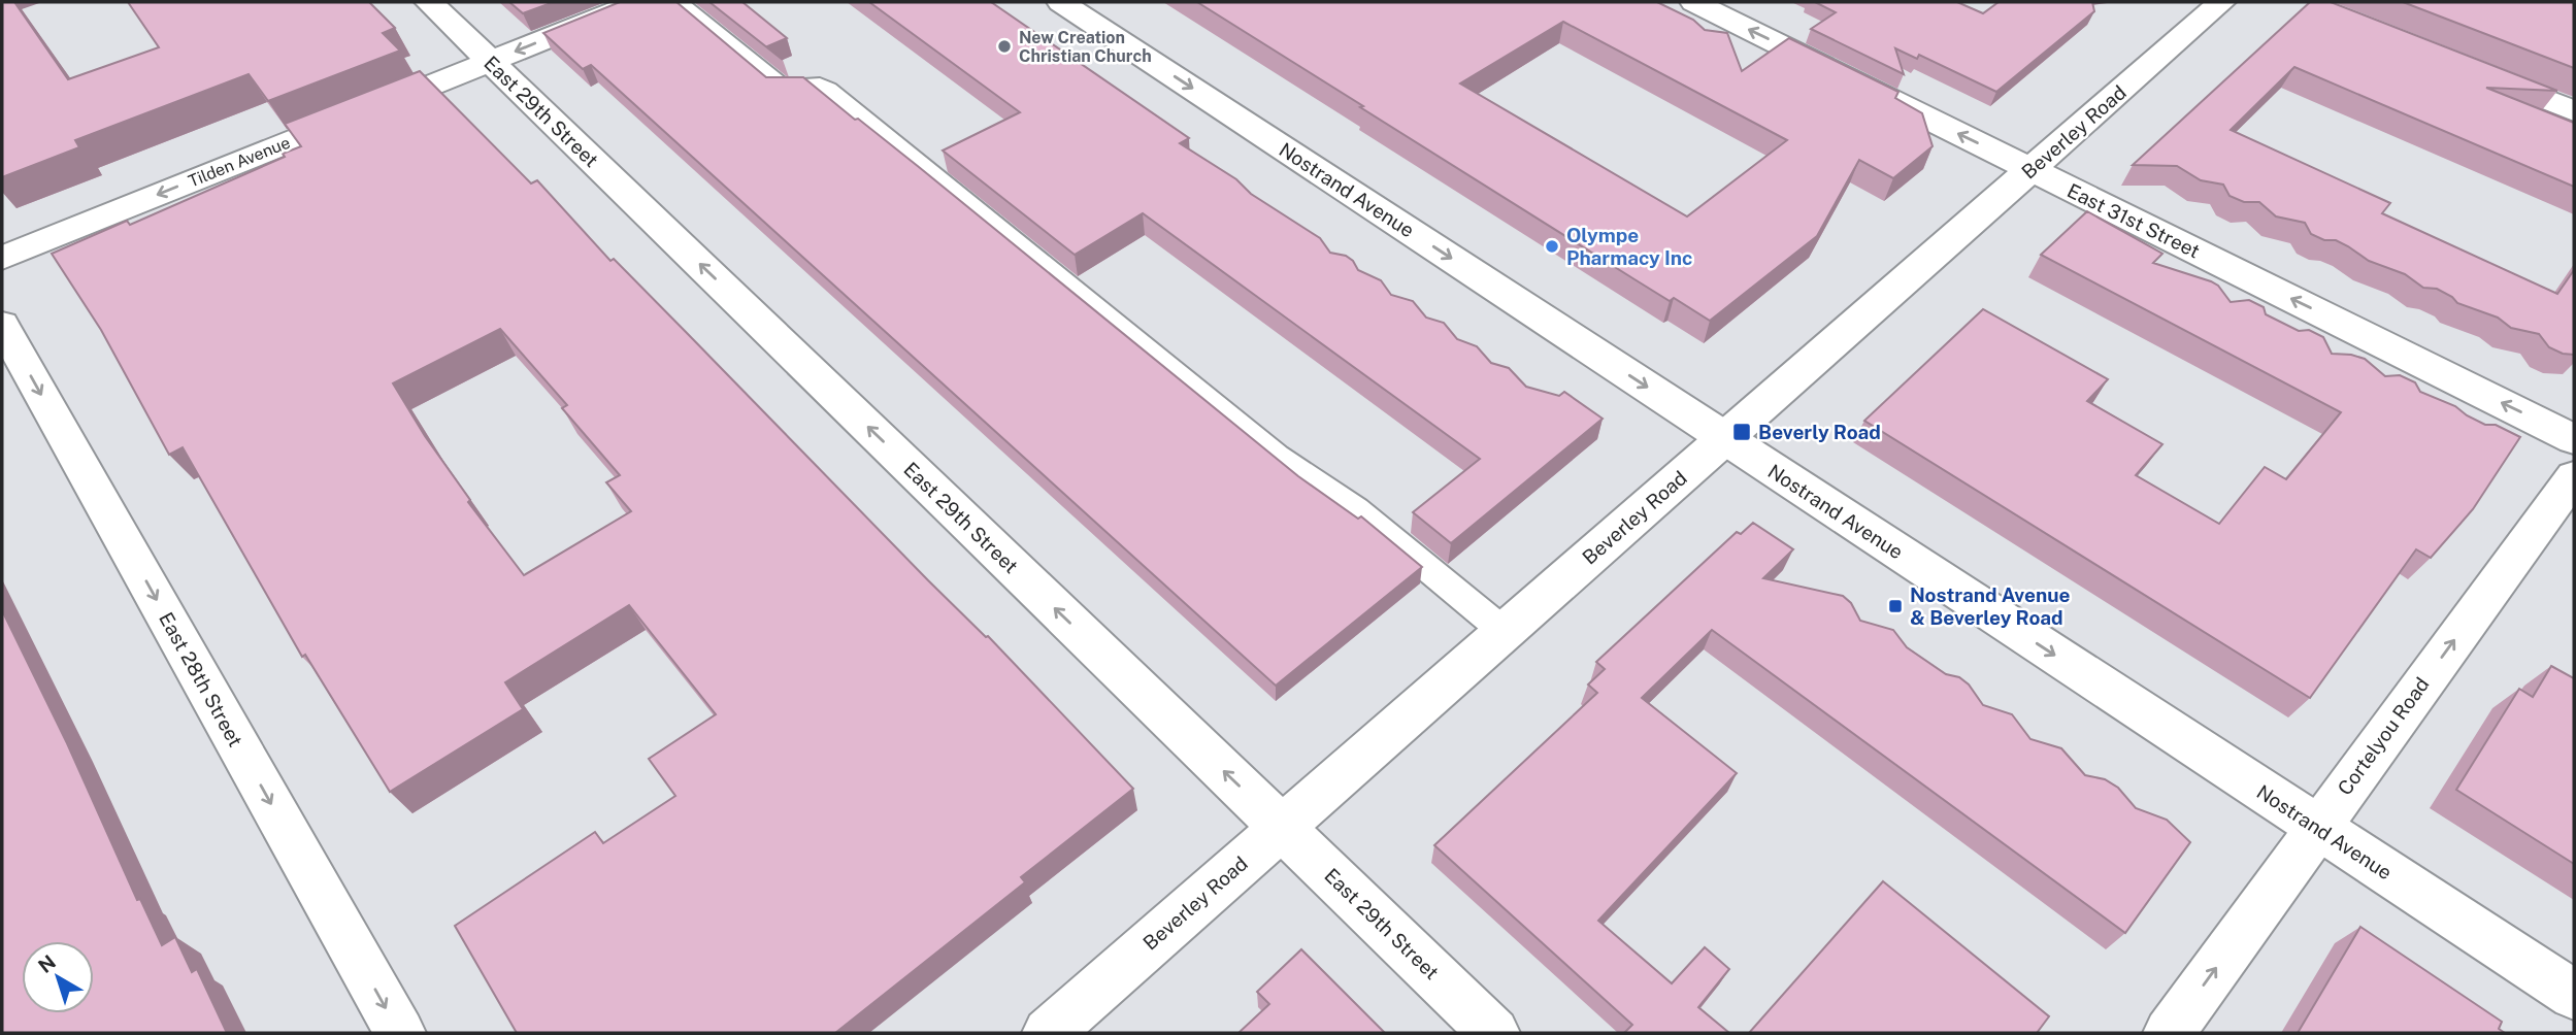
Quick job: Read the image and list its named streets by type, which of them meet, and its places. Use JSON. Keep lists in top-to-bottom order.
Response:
{
  "streets": {
    "street": [
      "East 29th Street",
      "Beverley Road",
      "Tilden Avenue",
      "Nostrand Avenue",
      "East 31st Street",
      "East 28th Street",
      "Cortelyou Road"
    ]
  },
  "crossings": [
    ["East 29th Street", "Beverley Road"],
    ["East 29th Street", "Tilden Avenue"],
    ["Beverley Road", "Nostrand Avenue"],
    ["Beverley Road", "East 31st Street"],
    ["Nostrand Avenue", "Cortelyou Road"]
  ],
  "one_way": [
    "East 29th Street",
    "Tilden Avenue",
    "Nostrand Avenue",
    "East 31st Street",
    "East 28th Street",
    "Cortelyou Road"
  ],
  "places": {
    "other": ["New Creation Christian Church", "Olympe Pharmacy Inc"],
    "transit": ["Beverly Road", "Nostrand Avenue & Beverley Road"]
  },
  "north": "top left"
}
